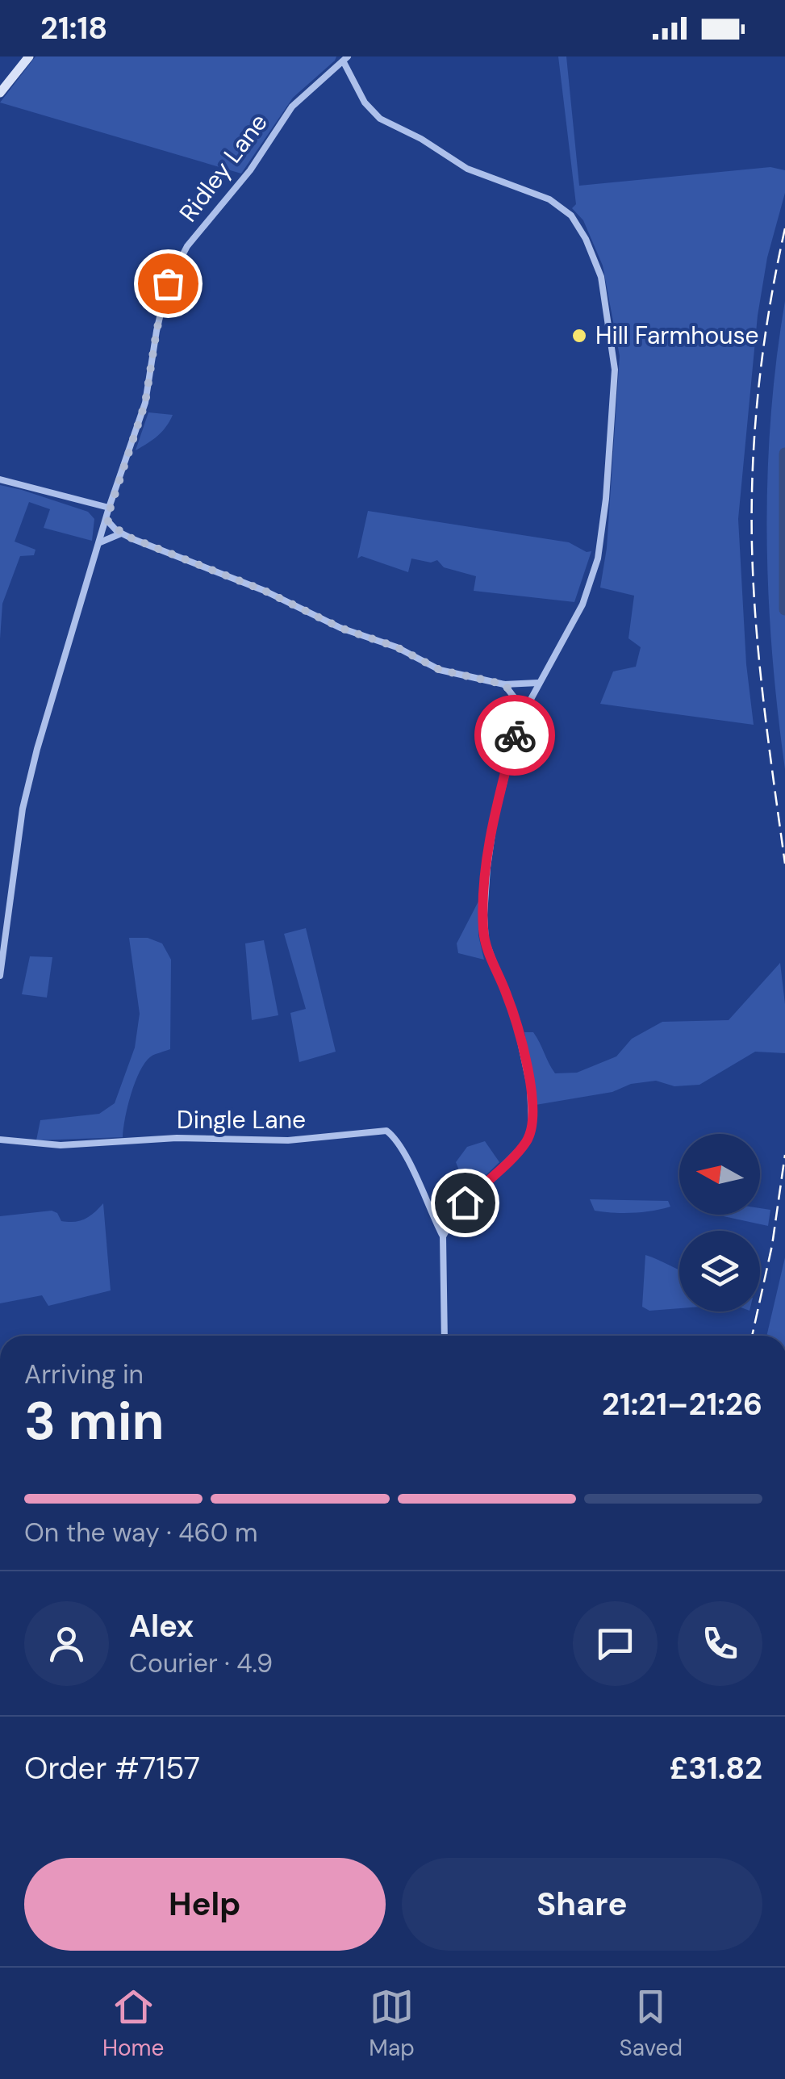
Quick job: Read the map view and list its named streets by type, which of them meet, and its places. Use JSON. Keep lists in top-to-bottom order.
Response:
{
  "streets": {
    "street": ["Ridley Lane", "Dingle Lane"]
  },
  "places": ["Hill Farmhouse"],
  "north": "left",
  "page": {
    "status": "21:18",
    "heading": ["3 min", "Arriving in", "21:21–21:26"],
    "panel": [
      "Alex",
      "Courier · 4.9",
      "Order #7157",
      "£31.82"
    ],
    "bar": "On the way · 460 m",
    "buttons": ["Help", "Share"],
    "tabs": ["Home", "Map", "Saved"]
  }
}
